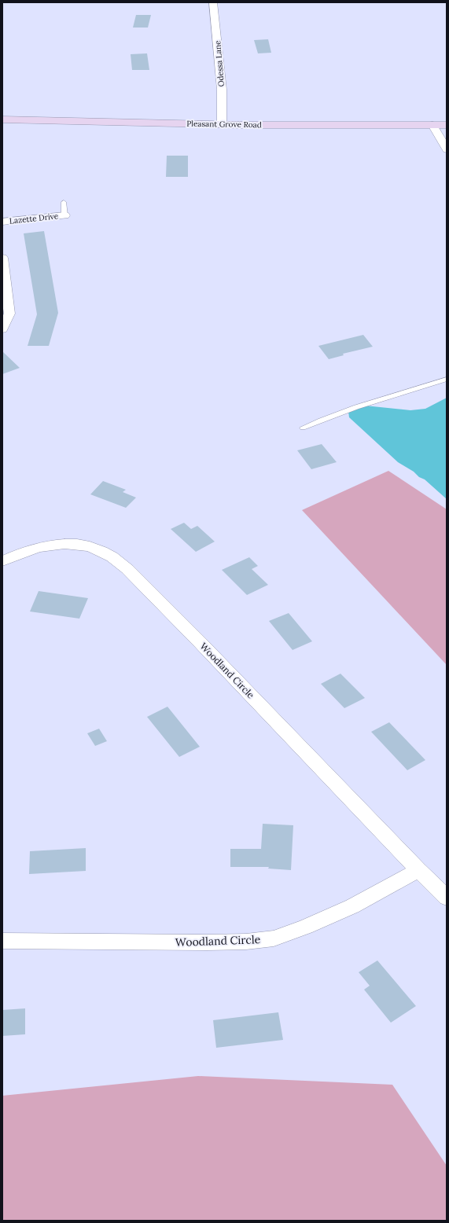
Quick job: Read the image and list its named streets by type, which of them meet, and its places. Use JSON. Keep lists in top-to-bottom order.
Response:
{
  "streets": {
    "street": [
      "Odessa Lane",
      "Pleasant Grove Road",
      "Lazette Drive",
      "Woodland Circle"
    ]
  },
  "crossings": [
    ["Odessa Lane", "Pleasant Grove Road"]
  ]
}
